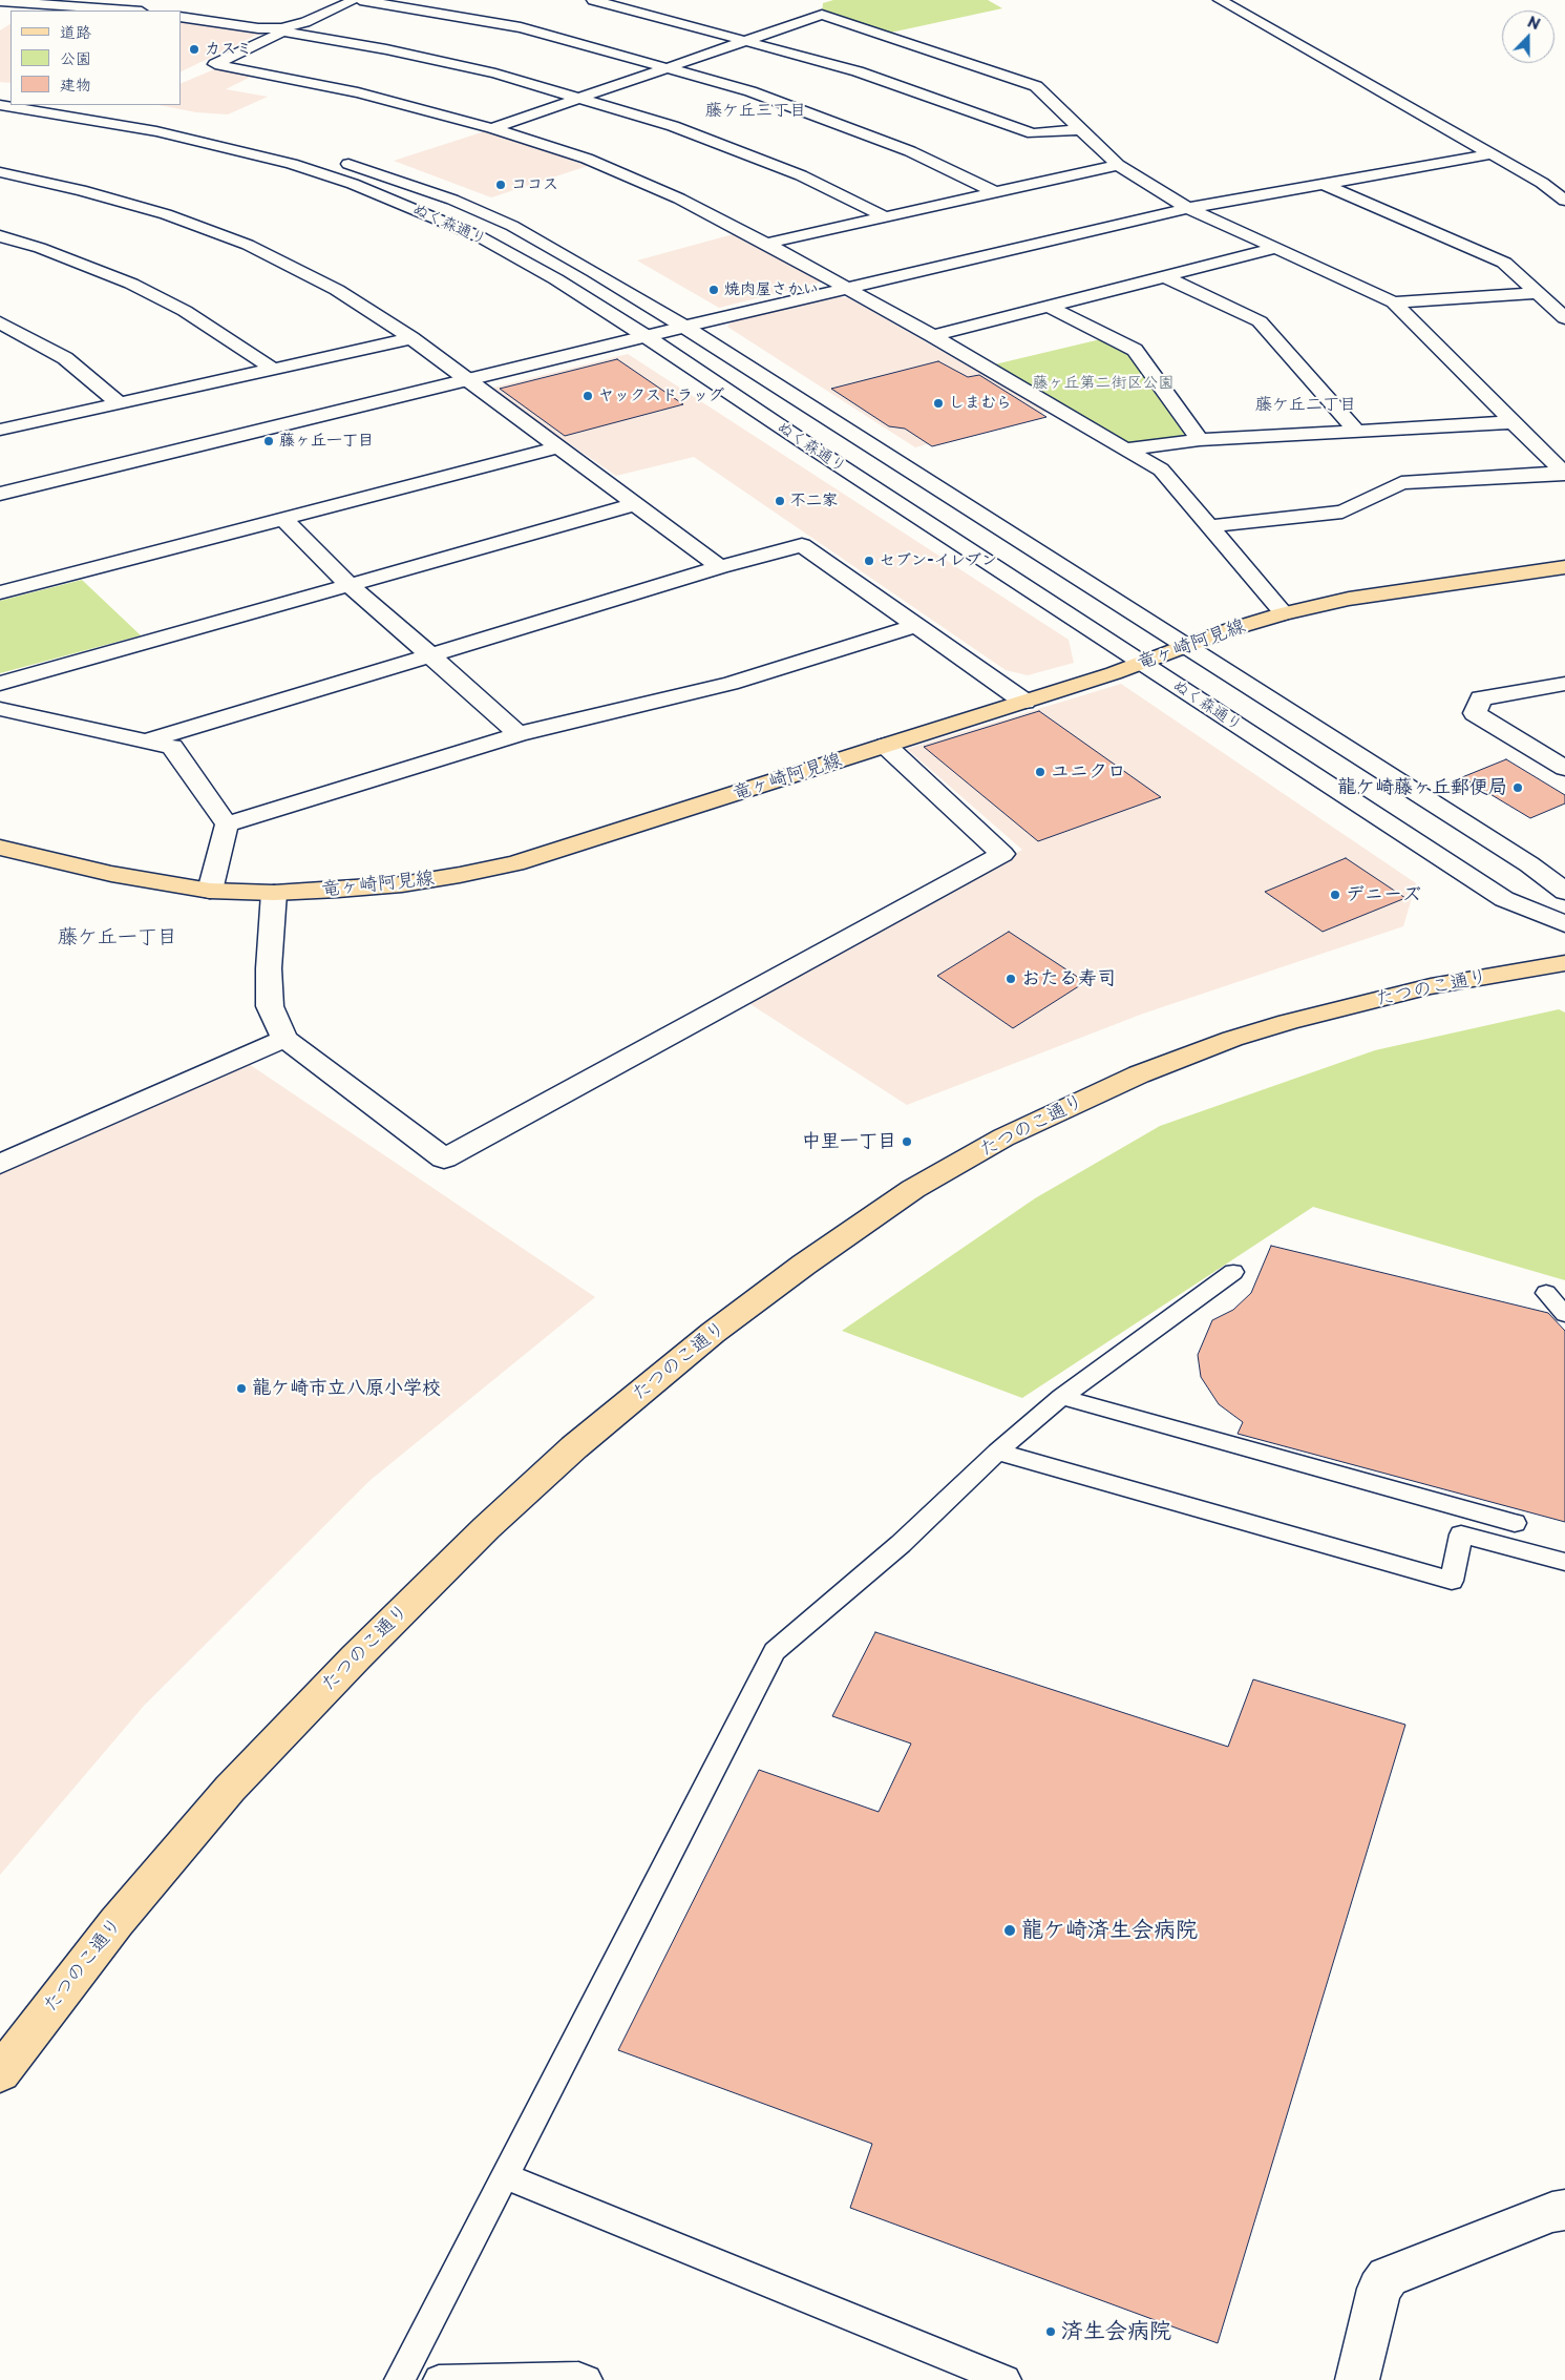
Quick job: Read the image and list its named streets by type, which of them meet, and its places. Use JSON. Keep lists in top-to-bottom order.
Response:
{
  "streets": {
    "main road": ["竜ヶ崎阿見線", "たつのこ通り"],
    "street": ["ぬく森通り"]
  },
  "crossings": [
    ["ぬく森通り", "竜ヶ崎阿見線"]
  ],
  "districts": ["藤ケ丘三丁目", "藤ケ丘二丁目", "藤ケ丘一丁目"],
  "parks": ["藤ヶ丘第二街区公園"],
  "places": [
    "カスミ",
    "ココス",
    "焼肉屋さかい",
    "ヤックスドラッグ",
    "しまむら",
    "藤ヶ丘一丁目",
    "不二家",
    "セブン-イレブン",
    "ユニクロ",
    "龍ケ崎藤ヶ丘郵便局",
    "デニーズ",
    "おたる寿司",
    "中里一丁目",
    "龍ケ崎市立八原小学校",
    "龍ケ崎済生会病院",
    "済生会病院"
  ],
  "legend": ["道路", "公園", "建物"],
  "north": "top"
}
